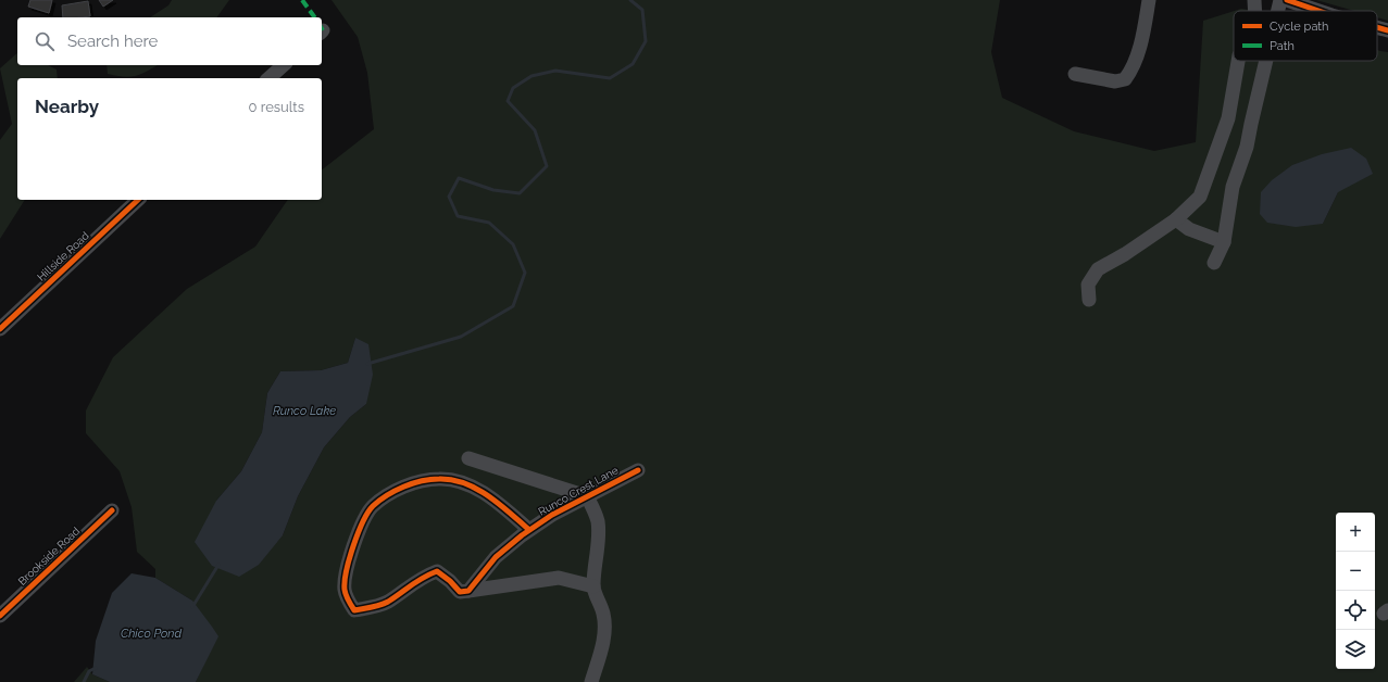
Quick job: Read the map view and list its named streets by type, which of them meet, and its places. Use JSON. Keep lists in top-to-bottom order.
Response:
{
  "streets": {
    "street": ["Hillside Road", "Runco Crest Lane", "Brookside Road"]
  },
  "water": ["Runco Lake", "Chico Pond"],
  "legend": ["Cycle path", "Path"],
  "page": {
    "search": "Search here",
    "heading": ["Nearby", "0 results"],
    "map_buttons": ["+", "−"]
  }
}
